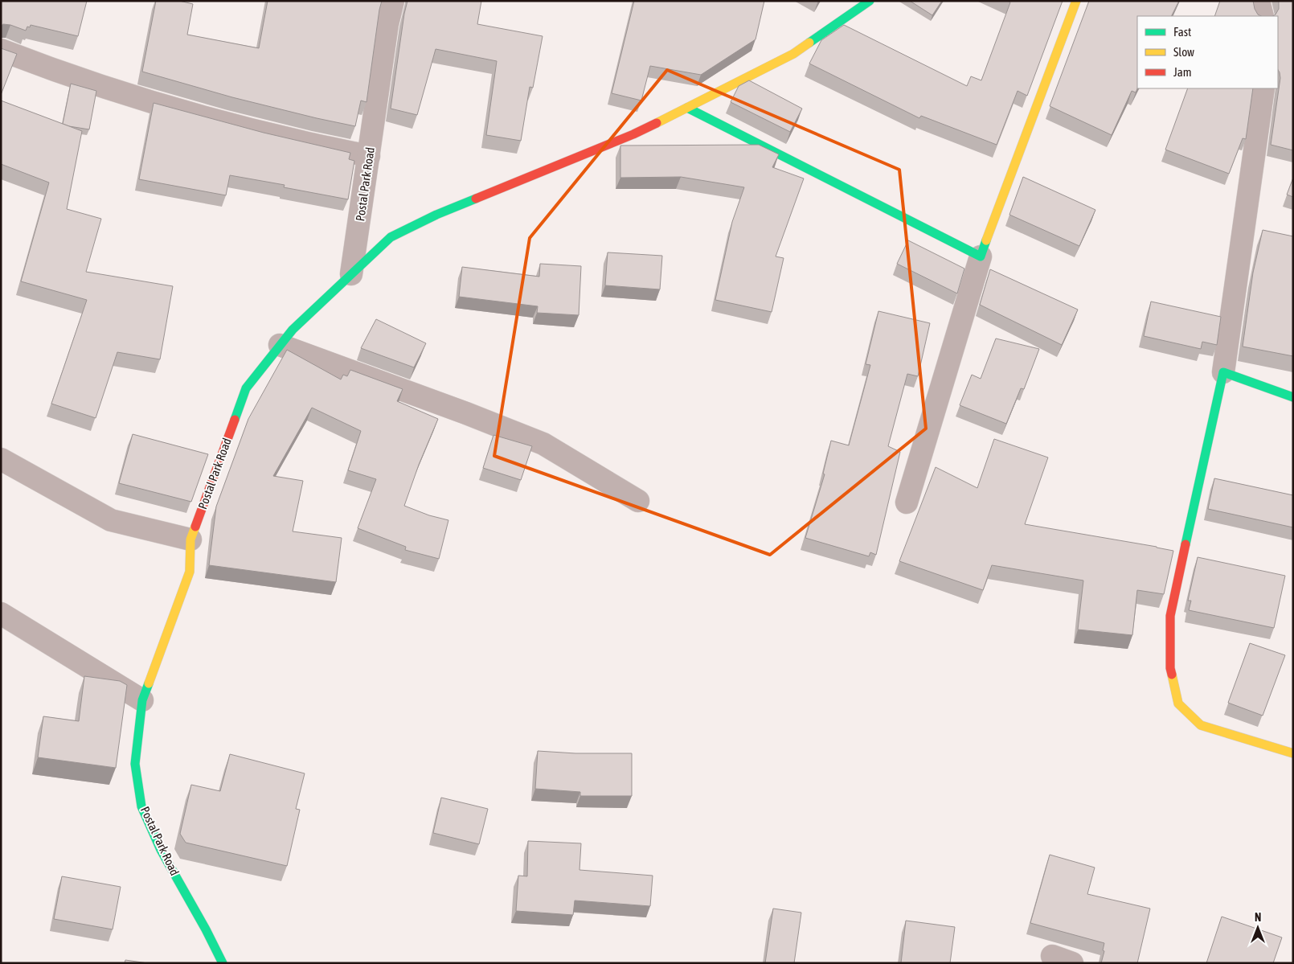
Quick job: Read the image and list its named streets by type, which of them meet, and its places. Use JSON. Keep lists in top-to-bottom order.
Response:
{
  "streets": {
    "street": ["Postal Park Road"]
  },
  "legend": ["Fast", "Slow", "Jam"],
  "north": "top"
}
